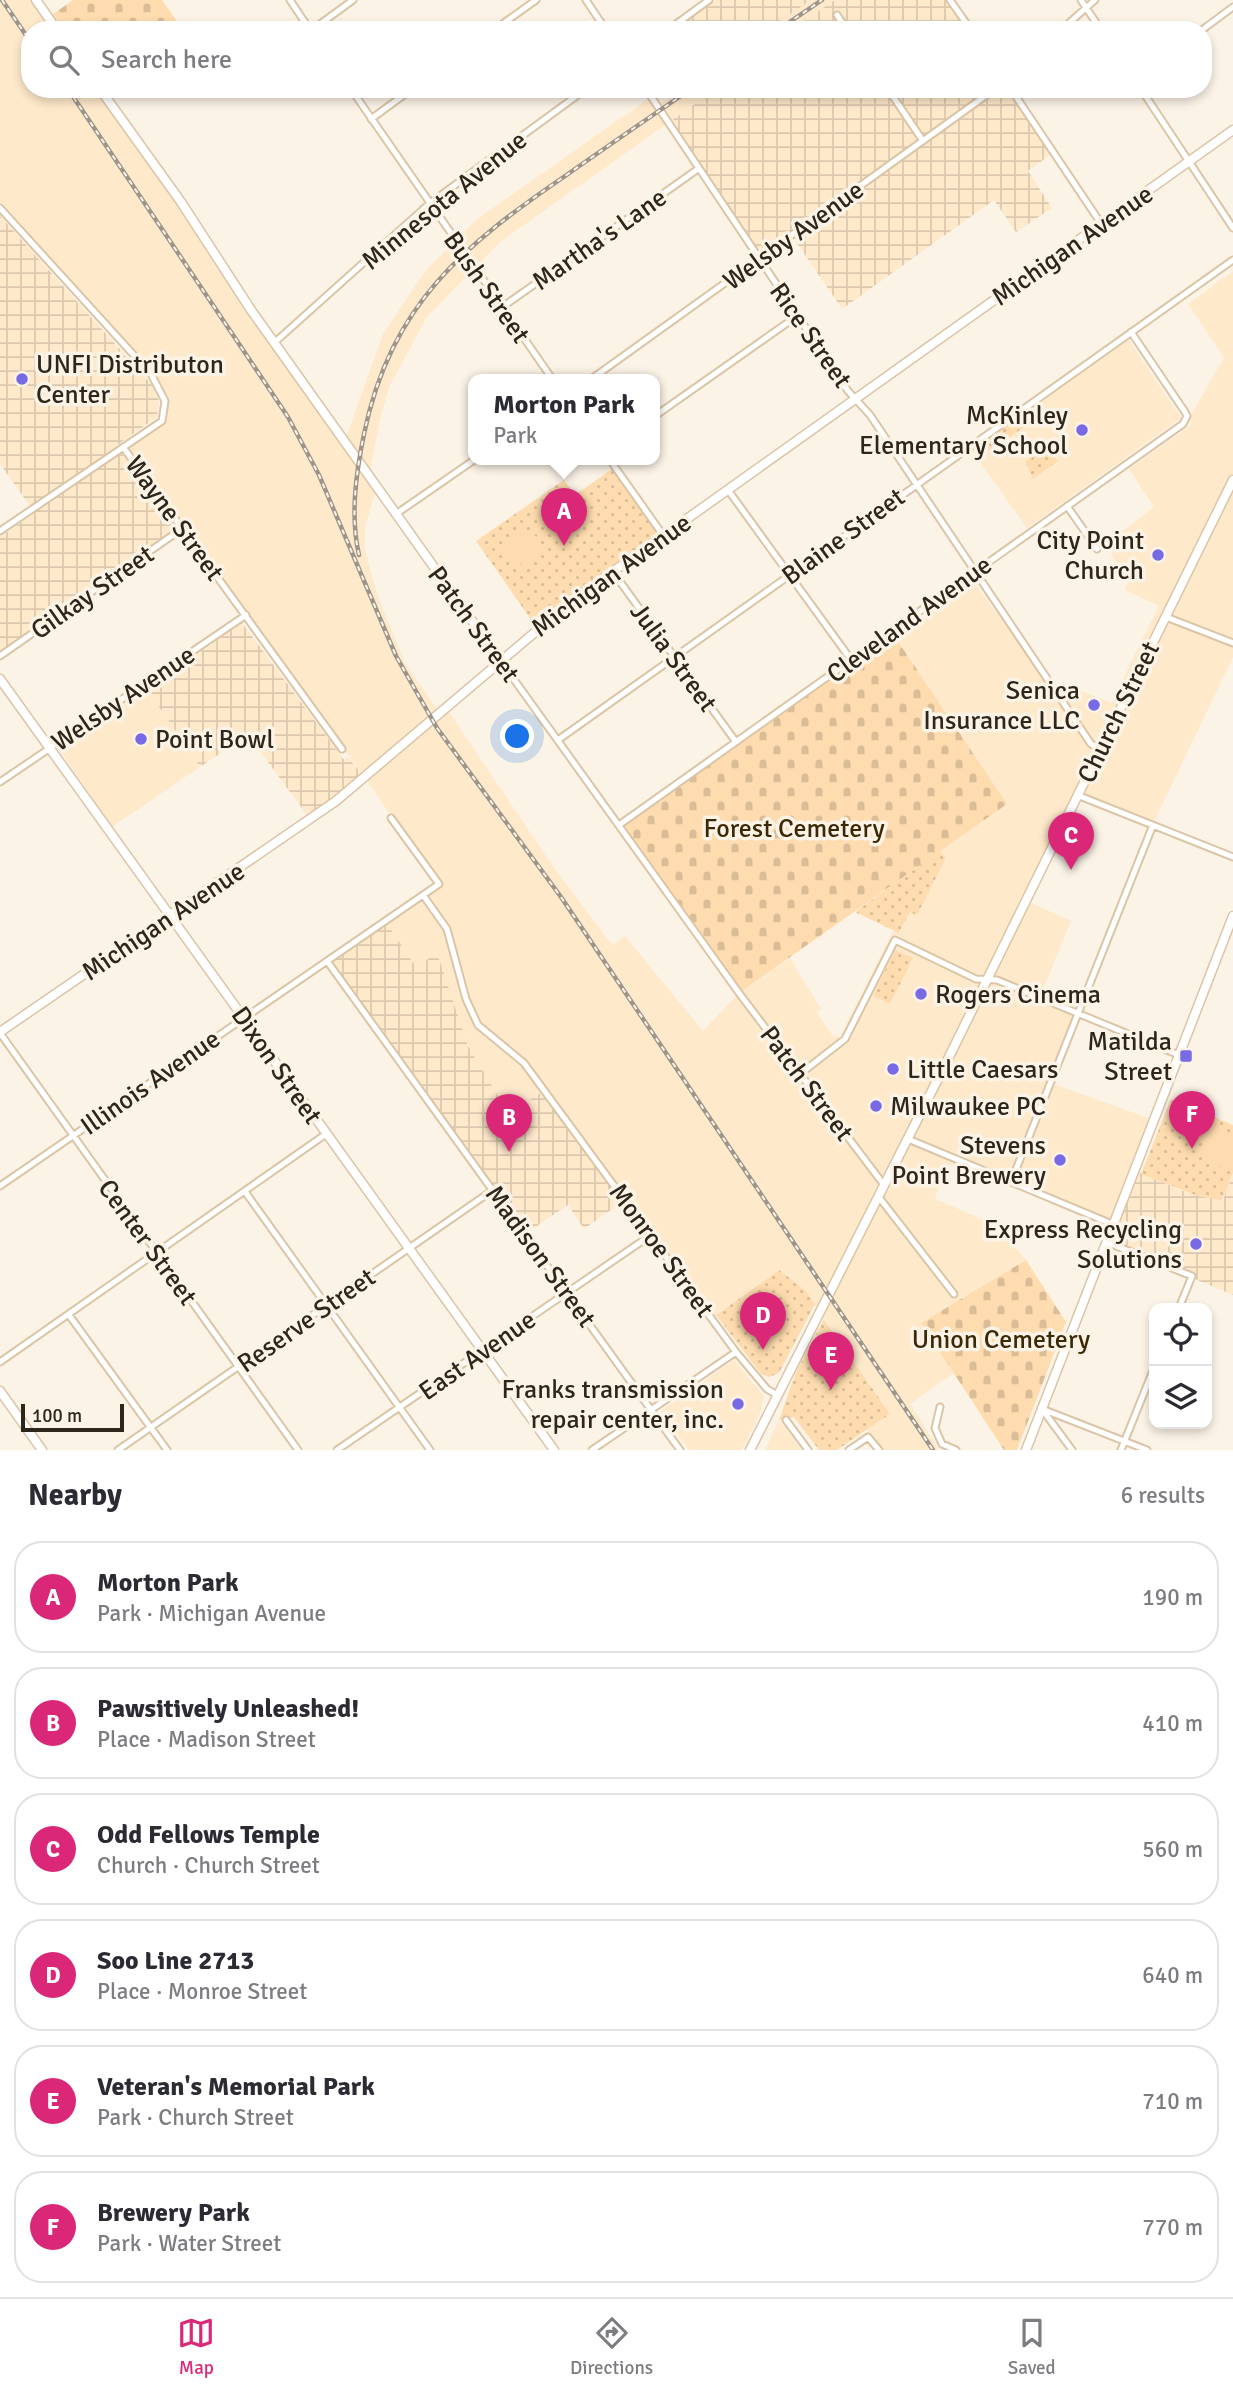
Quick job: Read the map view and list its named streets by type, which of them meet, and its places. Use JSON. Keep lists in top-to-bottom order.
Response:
{
  "streets": {
    "street": [
      "Minnesota Avenue",
      "Welsby Avenue",
      "Martha's Lane",
      "Michigan Avenue",
      "Bush Street",
      "Rice Street",
      "Wayne Street",
      "Blaine Street",
      "Gilkay Street",
      "Cleveland Avenue",
      "Patch Street",
      "Julia Street",
      "Church Street",
      "Dixon Street",
      "Illinois Avenue",
      "Center Street",
      "Monroe Street",
      "Madison Street",
      "Reserve Street",
      "East Avenue"
    ]
  },
  "crossings": [
    ["Minnesota Avenue", "Bush Street"],
    ["Minnesota Avenue", "Patch Street"],
    ["Welsby Avenue", "Rice Street"],
    ["Welsby Avenue", "Wayne Street"],
    ["Welsby Avenue", "Dixon Street"],
    ["Martha's Lane", "Bush Street"],
    ["Martha's Lane", "Rice Street"],
    ["Michigan Avenue", "Rice Street"],
    ["Michigan Avenue", "Patch Street"],
    ["Michigan Avenue", "Julia Street"],
    ["Michigan Avenue", "Dixon Street"],
    ["Michigan Avenue", "Center Street"],
    ["Rice Street", "Blaine Street"],
    ["Rice Street", "Cleveland Avenue"],
    ["Rice Street", "Church Street"],
    ["Wayne Street", "Gilkay Street"],
    ["Blaine Street", "Cleveland Avenue"],
    ["Blaine Street", "Patch Street"],
    ["Blaine Street", "Julia Street"],
    ["Cleveland Avenue", "Patch Street"],
    ["Cleveland Avenue", "Julia Street"],
    ["Patch Street", "Church Street"],
    ["Church Street", "Monroe Street"],
    ["Dixon Street", "Illinois Avenue"],
    ["Dixon Street", "Reserve Street"],
    ["Dixon Street", "East Avenue"],
    ["Illinois Avenue", "Center Street"],
    ["Illinois Avenue", "Monroe Street"],
    ["Illinois Avenue", "Madison Street"],
    ["Center Street", "Reserve Street"],
    ["Monroe Street", "East Avenue"],
    ["Madison Street", "Reserve Street"],
    ["Madison Street", "East Avenue"]
  ],
  "parks": ["Forest Cemetery", "Union Cemetery"],
  "places": {
    "other": [
      "UNFI Distributon Center",
      "McKinley Elementary School",
      "City Point Church",
      "Senica Insurance LLC",
      "Point Bowl",
      "Rogers Cinema",
      "Little Caesars",
      "Milwaukee PC",
      "Stevens Point Brewery",
      "Express Recycling Solutions",
      "Franks transmission repair center, inc."
    ],
    "transit": ["Matilda Street"]
  },
  "scale_bar": "100 m",
  "page": {
    "search": "Search here",
    "popup": ["Morton Park", "Park"],
    "pins": [
      "A",
      "C",
      "F",
      "B",
      "D",
      "E"
    ],
    "scale": "100 m",
    "heading": ["Nearby", "6 results"],
    "list": [
      {
        "mark": "A",
        "name": "Morton Park",
        "note": "Park · Michigan Avenue",
        "value": "190 m"
      },
      {
        "mark": "B",
        "name": "Pawsitively Unleashed!",
        "note": "Place · Madison Street",
        "value": "410 m"
      },
      {
        "mark": "C",
        "name": "Odd Fellows Temple",
        "note": "Church · Church Street",
        "value": "560 m"
      },
      {
        "mark": "D",
        "name": "Soo Line 2713",
        "note": "Place · Monroe Street",
        "value": "640 m"
      },
      {
        "mark": "E",
        "name": "Veteran's Memorial Park",
        "note": "Park · Church Street",
        "value": "710 m"
      },
      {
        "mark": "F",
        "name": "Brewery Park",
        "note": "Park · Water Street",
        "value": "770 m"
      }
    ],
    "nav": ["Map", "Directions", "Saved"]
  }
}
